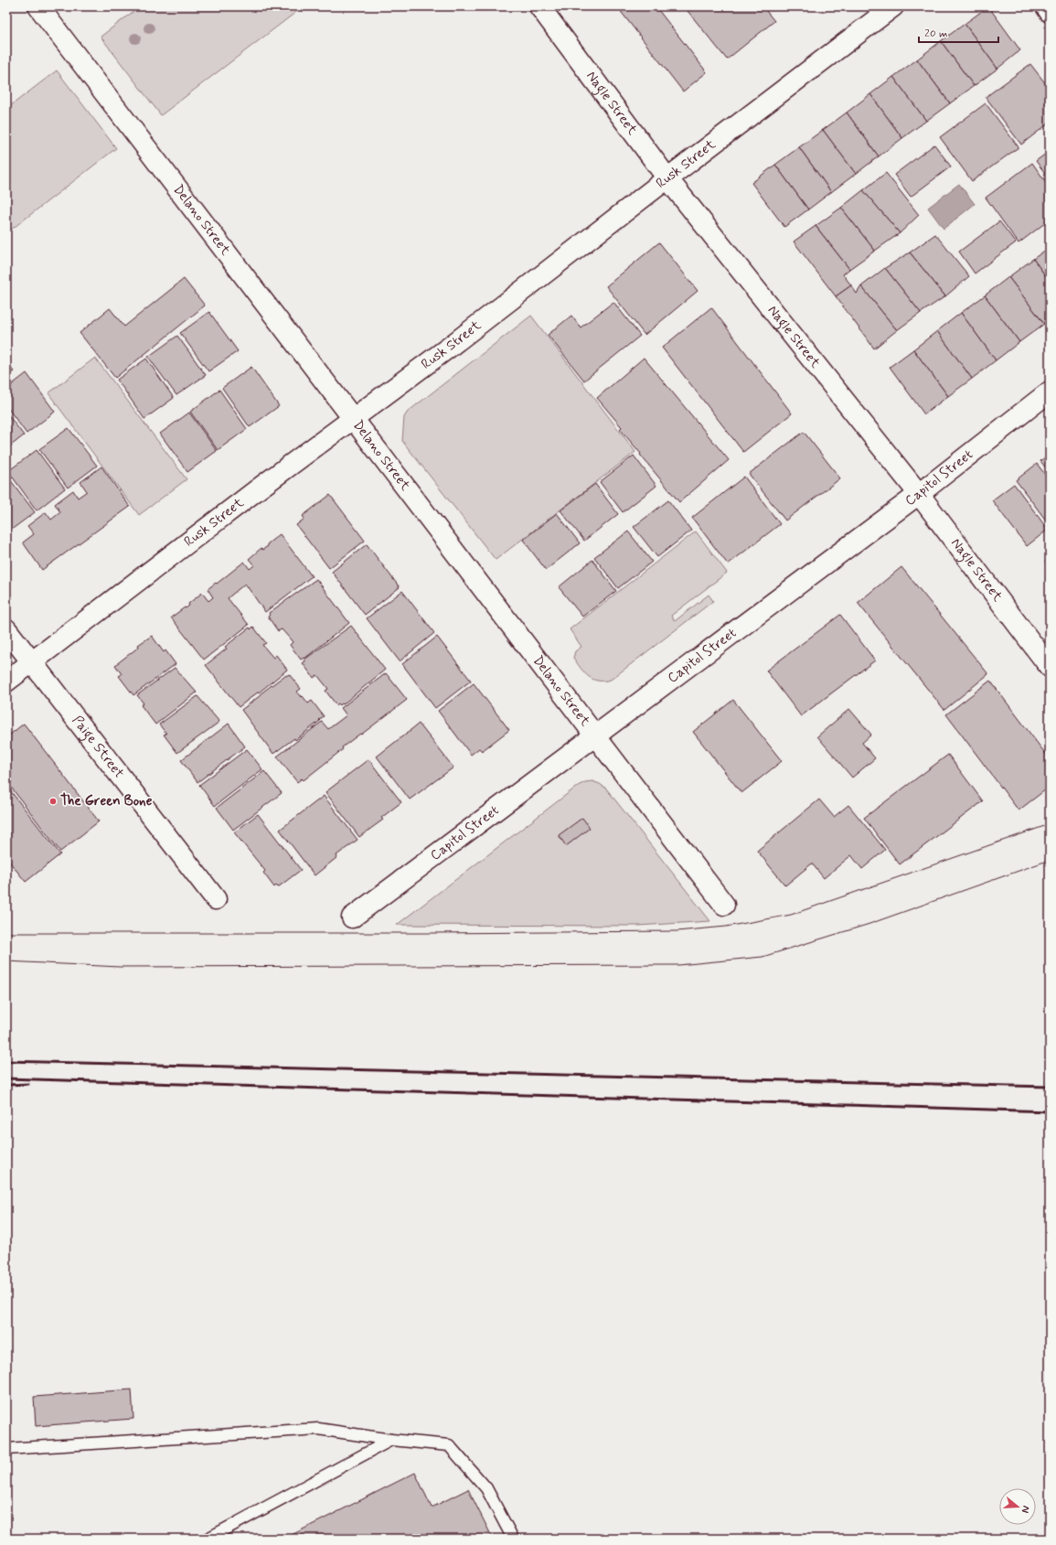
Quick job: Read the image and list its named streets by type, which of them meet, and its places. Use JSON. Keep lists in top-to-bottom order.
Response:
{
  "streets": {
    "street": [
      "Nagle Street",
      "Rusk Street",
      "Delano Street",
      "Capitol Street",
      "Paige Street"
    ]
  },
  "crossings": [
    ["Nagle Street", "Rusk Street"],
    ["Nagle Street", "Capitol Street"],
    ["Rusk Street", "Delano Street"],
    ["Rusk Street", "Paige Street"],
    ["Delano Street", "Capitol Street"]
  ],
  "places": ["The Green Bone"],
  "scale_bar": "20 m",
  "north": "right"
}
